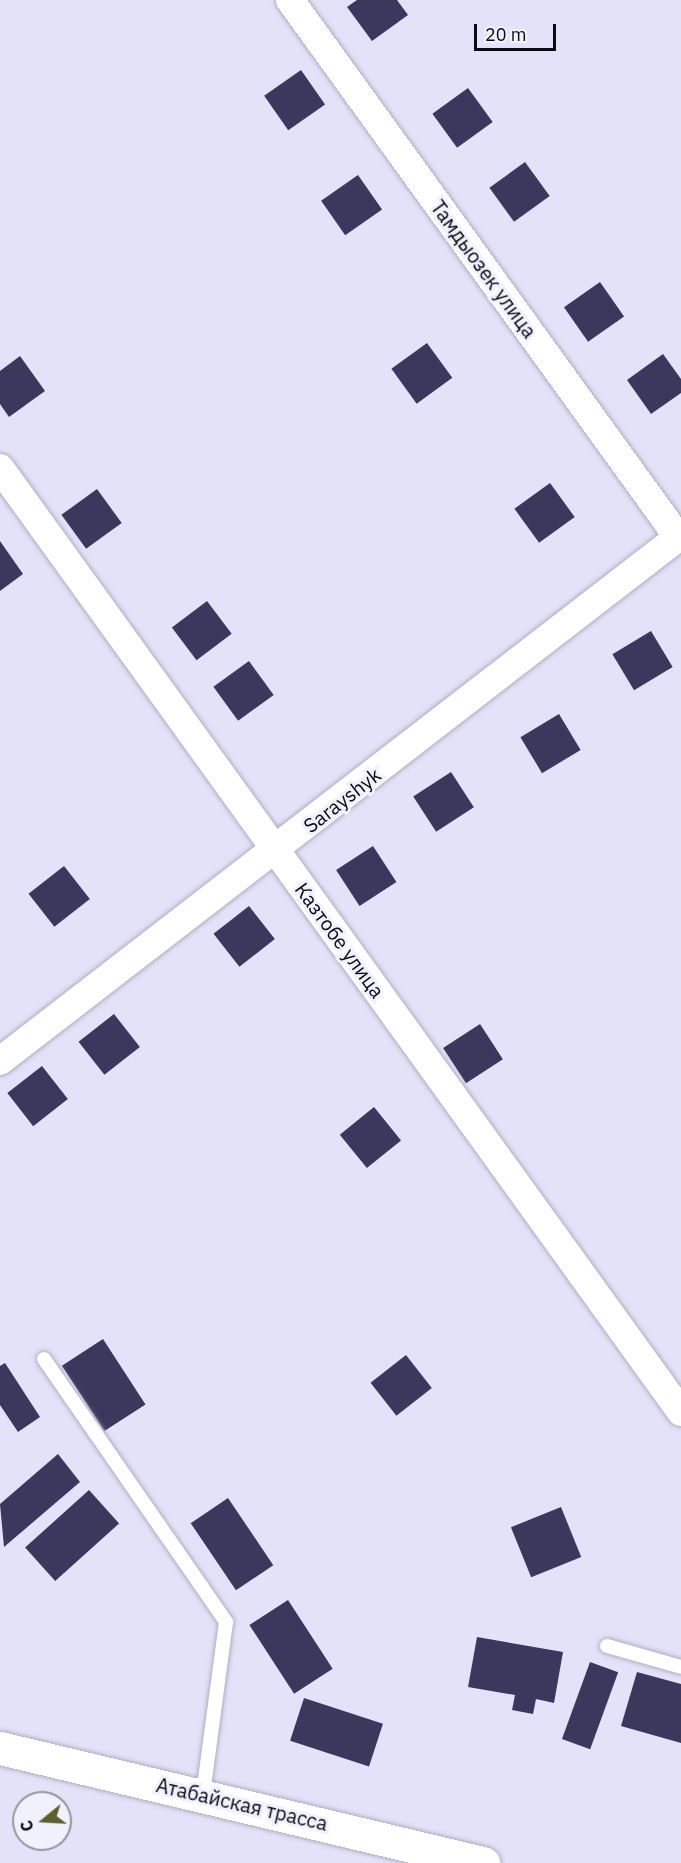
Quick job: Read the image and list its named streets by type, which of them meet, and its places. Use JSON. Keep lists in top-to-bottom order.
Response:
{
  "streets": {
    "main road": ["Атабайская трасса"],
    "street": ["Тамдыозек улица", "Sarayshyk", "Казтобе улица"]
  },
  "crossings": [
    ["Тамдыозек улица", "Sarayshyk"],
    ["Sarayshyk", "Казтобе улица"]
  ],
  "scale_bar": "20 m",
  "north": "left"
}
